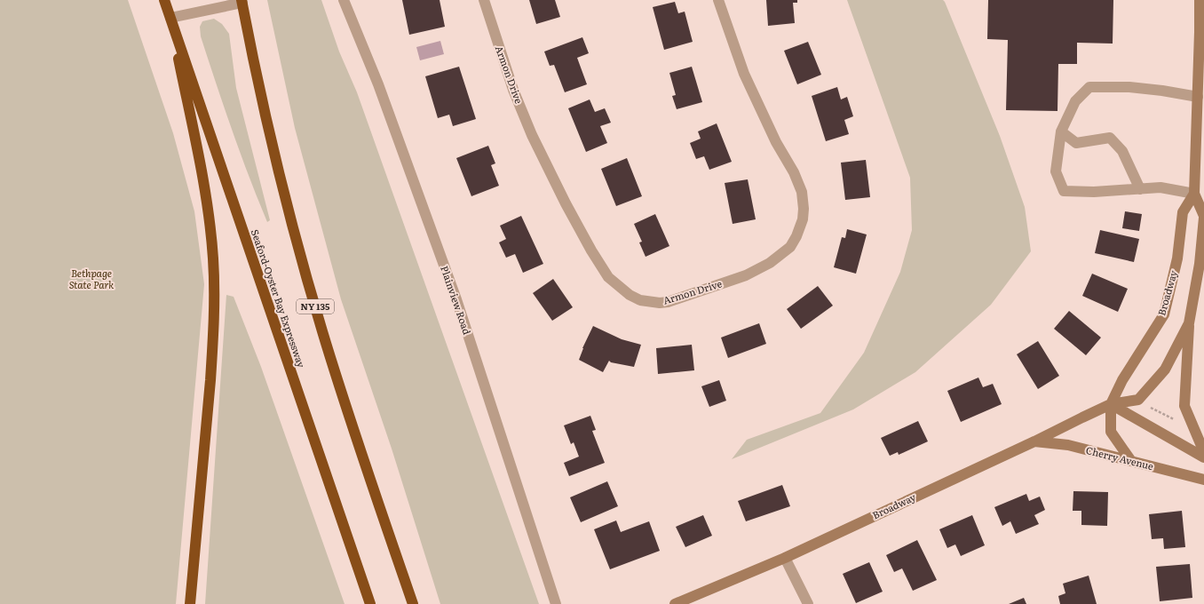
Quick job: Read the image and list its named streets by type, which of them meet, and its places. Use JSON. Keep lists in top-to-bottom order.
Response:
{
  "streets": {
    "highway": ["Seaford-Oyster Bay Expressway", "NY 135"],
    "main road": ["Broadway", "Cherry Avenue"],
    "street": ["Armon Drive", "Plainview Road"]
  },
  "crossings": [
    ["Broadway", "Cherry Avenue"]
  ],
  "parks": ["Bethpage State Park"]
}
